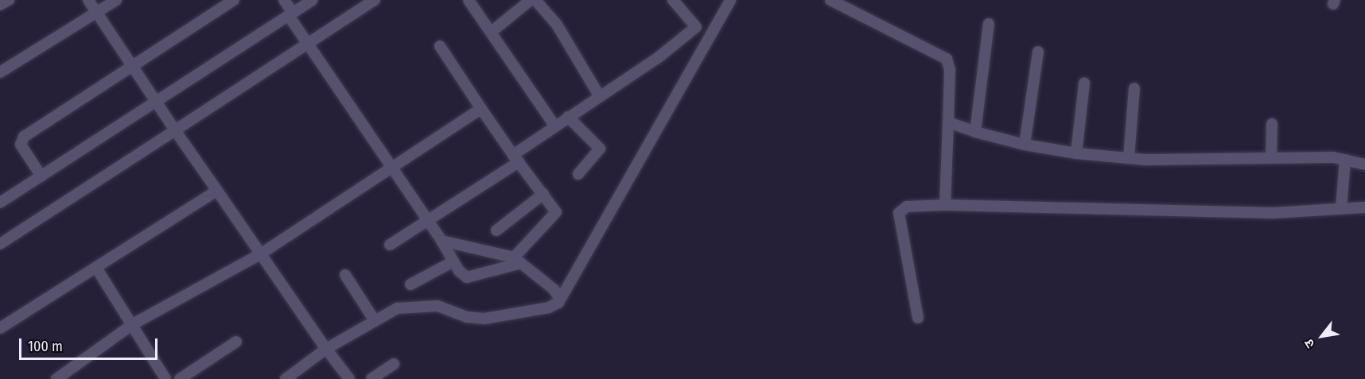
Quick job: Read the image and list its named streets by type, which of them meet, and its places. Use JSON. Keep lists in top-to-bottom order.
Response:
{
  "scale_bar": "100 m",
  "north": "bottom left"
}
